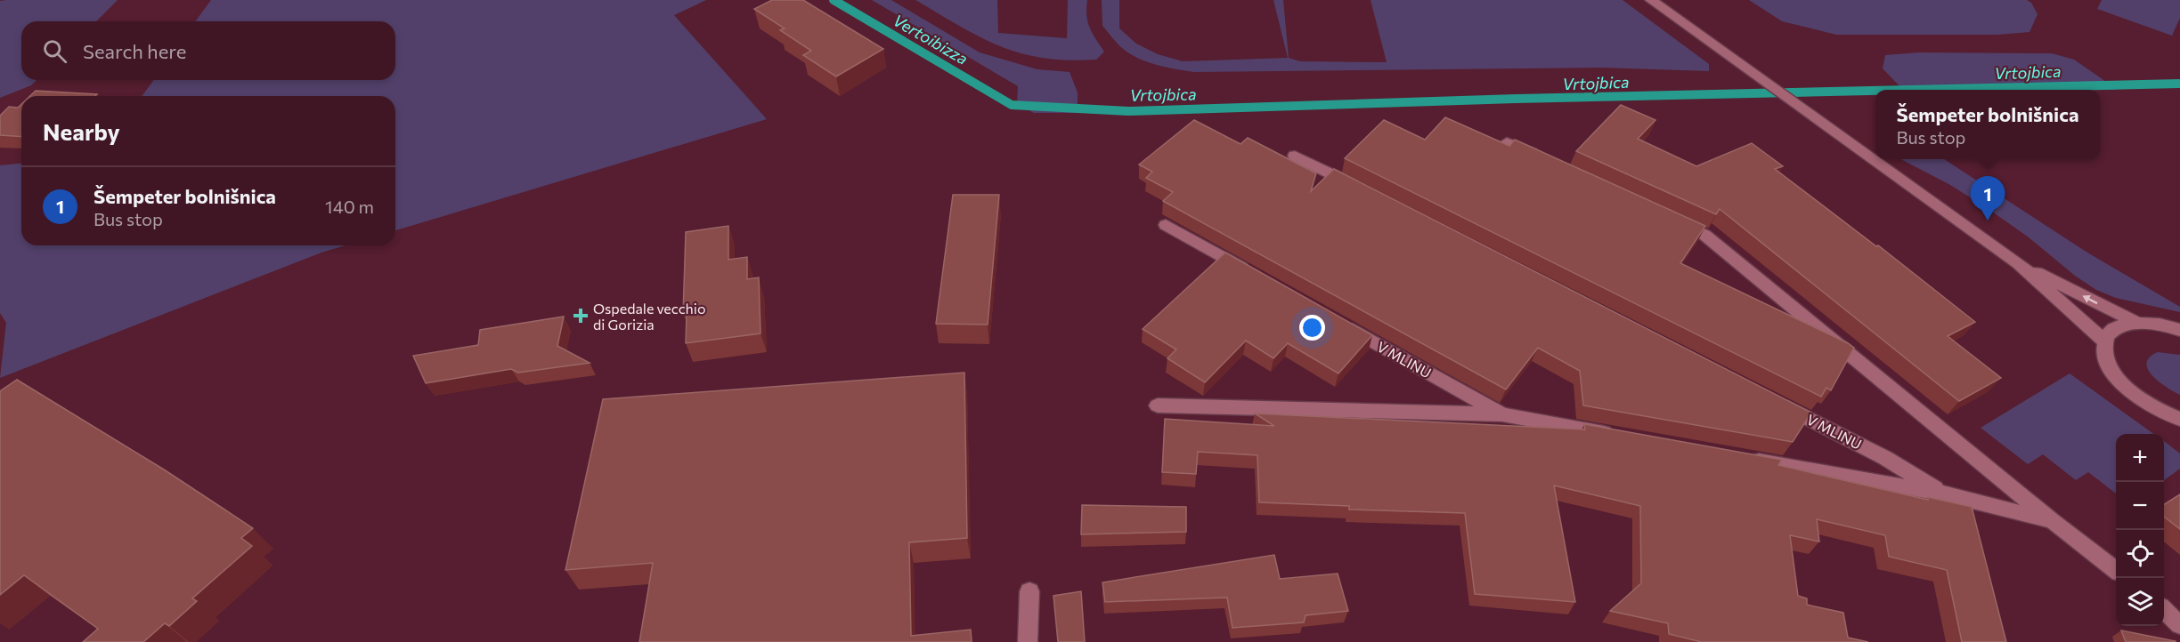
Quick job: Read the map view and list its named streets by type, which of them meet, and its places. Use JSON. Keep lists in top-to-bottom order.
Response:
{
  "streets": {
    "street": ["V MLINU"]
  },
  "water": ["Vertoibizza", "Vrtojbica"],
  "places": {
    "health": ["Ospedale vecchio di Gorizia"]
  },
  "page": {
    "search": "Search here",
    "popup": ["Šempeter bolnišnica", "Bus stop"],
    "heading": "Nearby",
    "list": [
      {
        "mark": "1",
        "name": "Šempeter bolnišnica",
        "note": "Bus stop",
        "value": "140 m"
      }
    ],
    "pins": "1",
    "map_buttons": ["+", "−"]
  }
}
